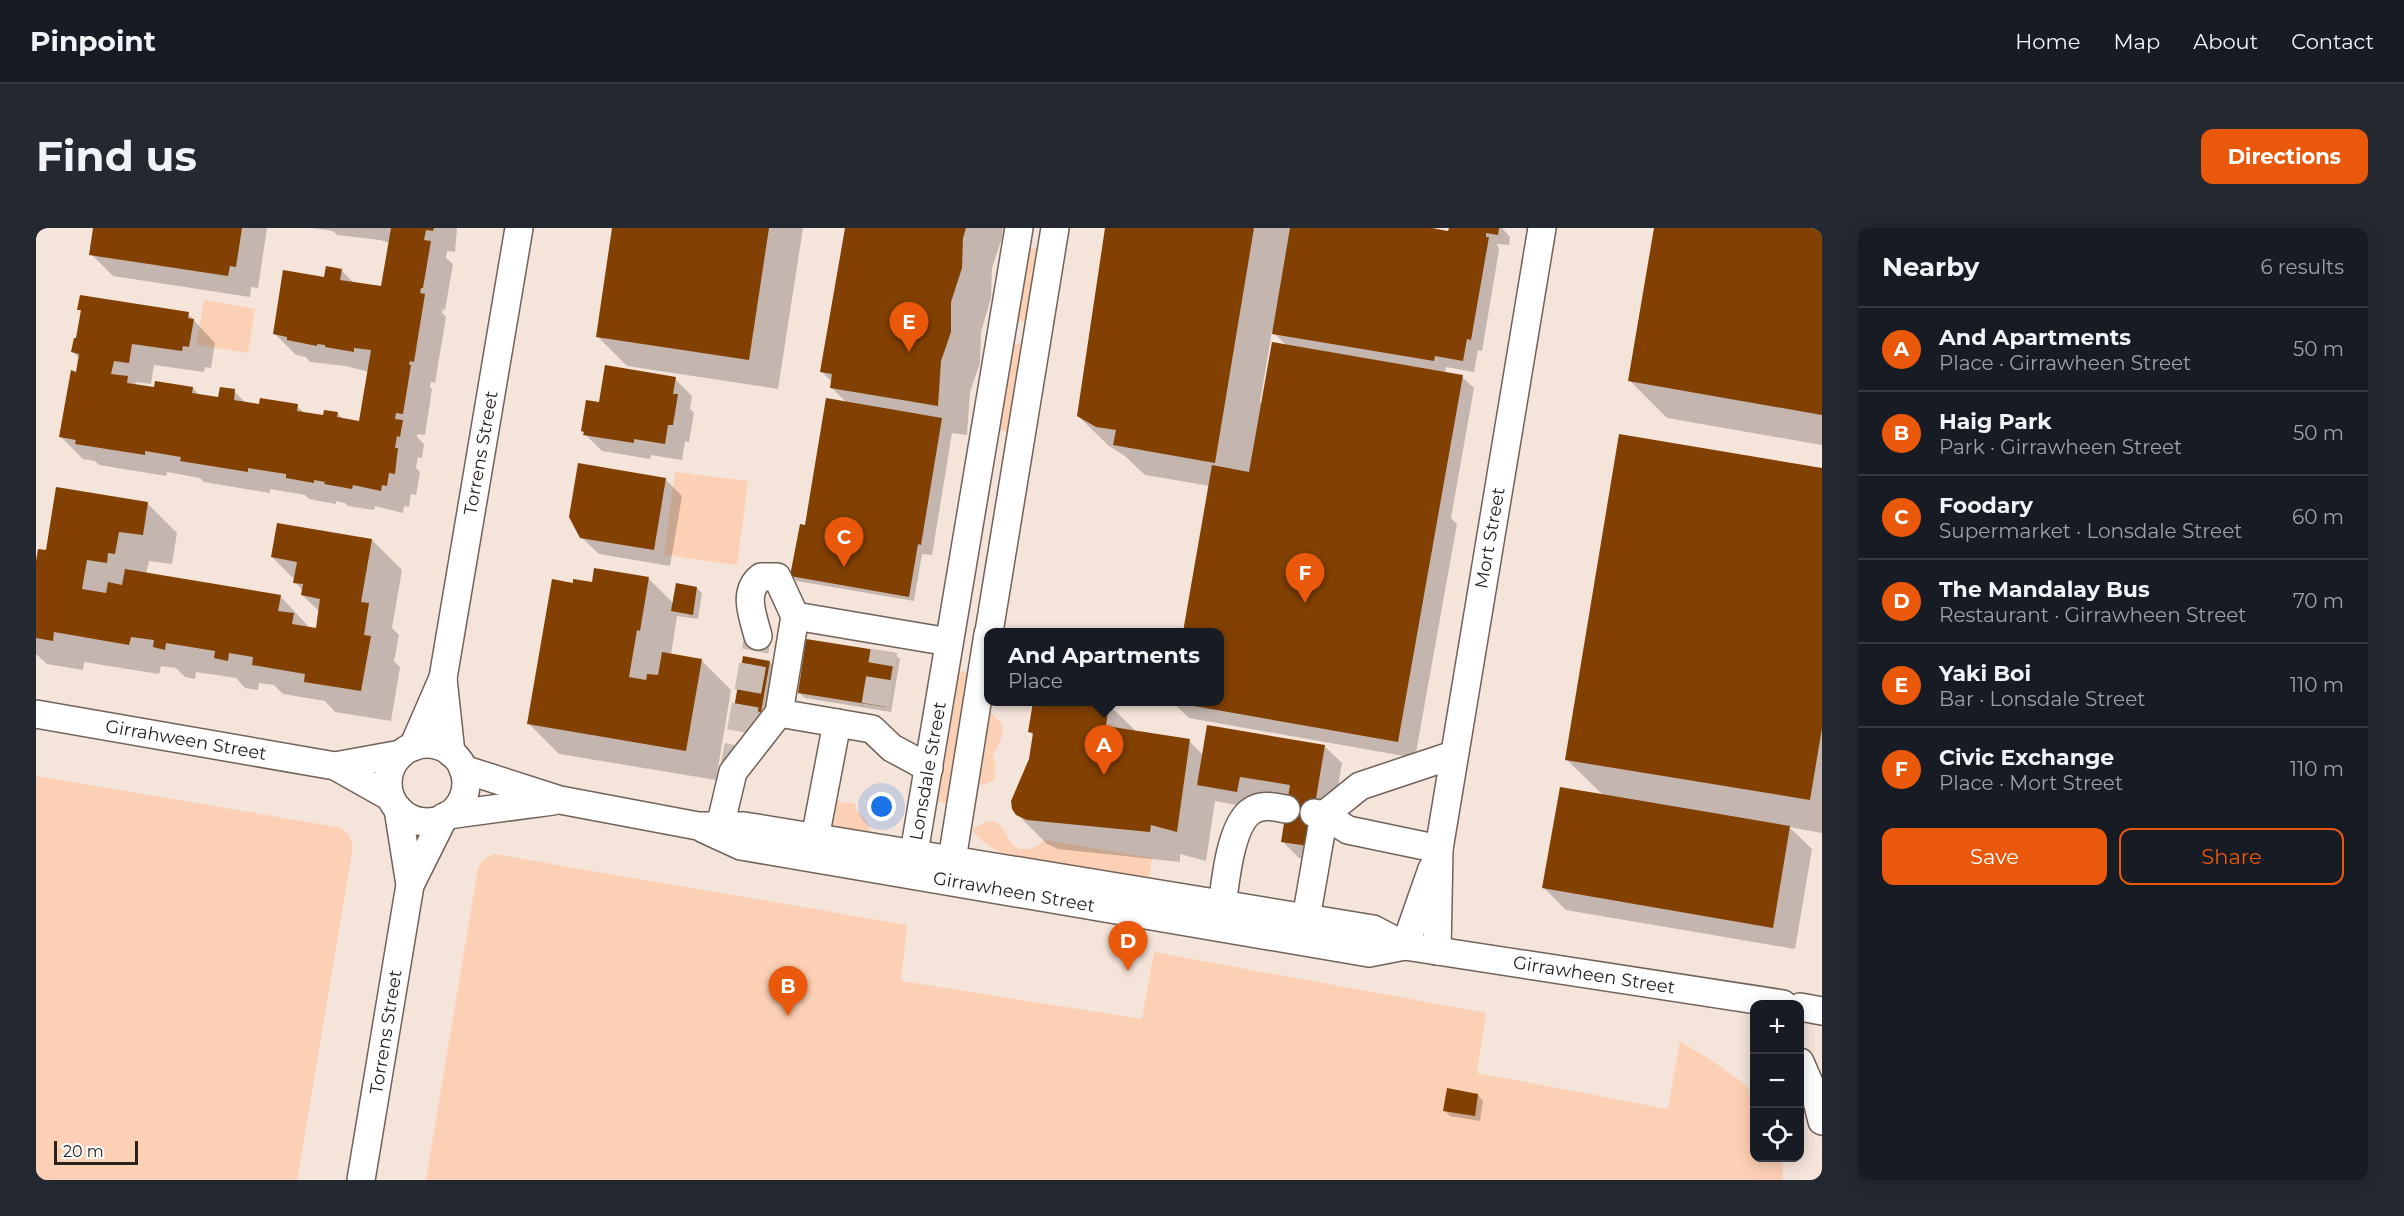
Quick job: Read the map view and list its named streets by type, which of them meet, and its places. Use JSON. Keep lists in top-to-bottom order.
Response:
{
  "streets": {
    "street": [
      "Torrens Street",
      "Mort Street",
      "Girrahween Street",
      "Lonsdale Street",
      "Girrawheen Street"
    ]
  },
  "crossings": [
    ["Torrens Street", "Girrahween Street"],
    ["Torrens Street", "Girrawheen Street"],
    ["Mort Street", "Girrawheen Street"],
    ["Girrahween Street", "Girrawheen Street"],
    ["Lonsdale Street", "Girrawheen Street"]
  ],
  "scale_bar": "20 m",
  "page": {
    "header": "Pinpoint",
    "nav": [
      "Home",
      "Map",
      "About",
      "Contact"
    ],
    "buttons": [
      "Directions",
      ["Save", "Share"]
    ],
    "title": "Find us",
    "heading": ["Nearby", "6 results"],
    "pins": [
      "E",
      "C",
      "F",
      "A",
      "D",
      "B"
    ],
    "list": [
      {
        "mark": "A",
        "name": "And Apartments",
        "note": "Place · Girrawheen Street",
        "value": "50 m"
      },
      {
        "mark": "B",
        "name": "Haig Park",
        "note": "Park · Girrawheen Street",
        "value": "50 m"
      },
      {
        "mark": "C",
        "name": "Foodary",
        "note": "Supermarket · Lonsdale Street",
        "value": "60 m"
      },
      {
        "mark": "D",
        "name": "The Mandalay Bus",
        "note": "Restaurant · Girrawheen Street",
        "value": "70 m"
      },
      {
        "mark": "E",
        "name": "Yaki Boi",
        "note": "Bar · Lonsdale Street",
        "value": "110 m"
      },
      {
        "mark": "F",
        "name": "Civic Exchange",
        "note": "Place · Mort Street",
        "value": "110 m"
      }
    ],
    "popup": ["And Apartments", "Place"],
    "map_buttons": ["+", "−"],
    "scale": "20 m"
  }
}
